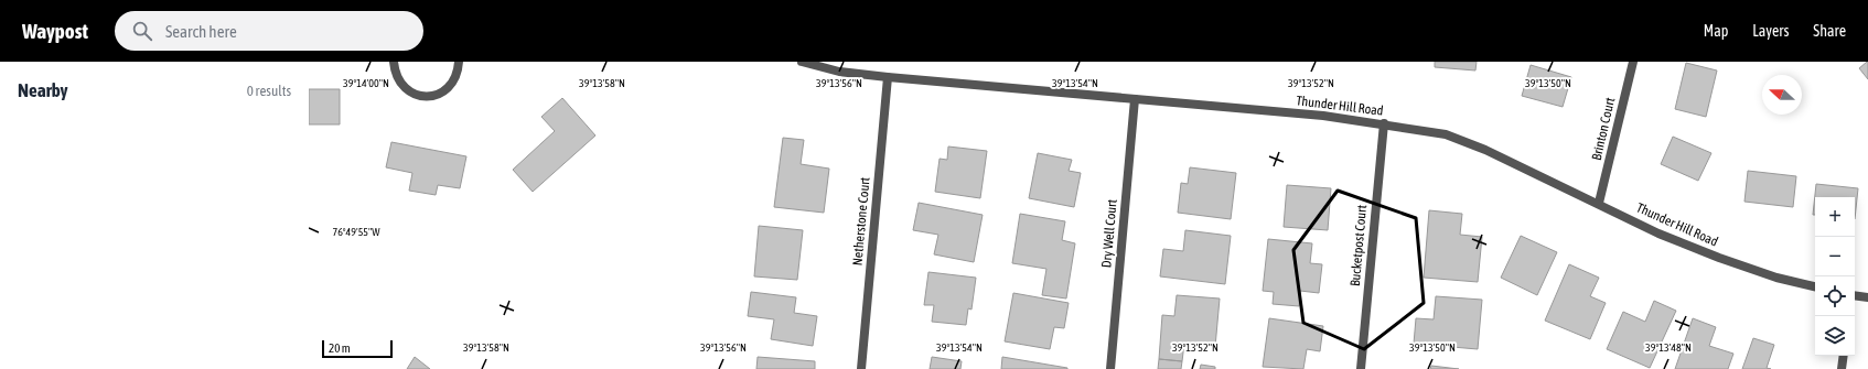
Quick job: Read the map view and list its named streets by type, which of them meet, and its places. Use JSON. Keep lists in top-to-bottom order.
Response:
{
  "streets": {
    "street": [
      "Thunder Hill Road",
      "Brinton Court",
      "Netherstone Court",
      "Dry Well Court",
      "Bucketpost Court"
    ]
  },
  "crossings": [
    ["Thunder Hill Road", "Brinton Court"],
    ["Thunder Hill Road", "Netherstone Court"],
    ["Thunder Hill Road", "Dry Well Court"],
    ["Thunder Hill Road", "Bucketpost Court"]
  ],
  "scale_bar": "20 m",
  "north": "left",
  "page": {
    "header": "Waypost",
    "search": "Search here",
    "nav": ["Map", "Layers", "Share"],
    "heading": ["Nearby", "0 results"],
    "map_buttons": ["+", "−"],
    "scale": "20 m"
  },
  "coordinates": [
    "39°14'00\"N",
    "39°13'58\"N",
    "39°13'56\"N",
    "39°13'54\"N",
    "39°13'52\"N",
    "39°13'50\"N",
    "76°49'55\"W",
    "39°13'48\"N"
  ]
}
